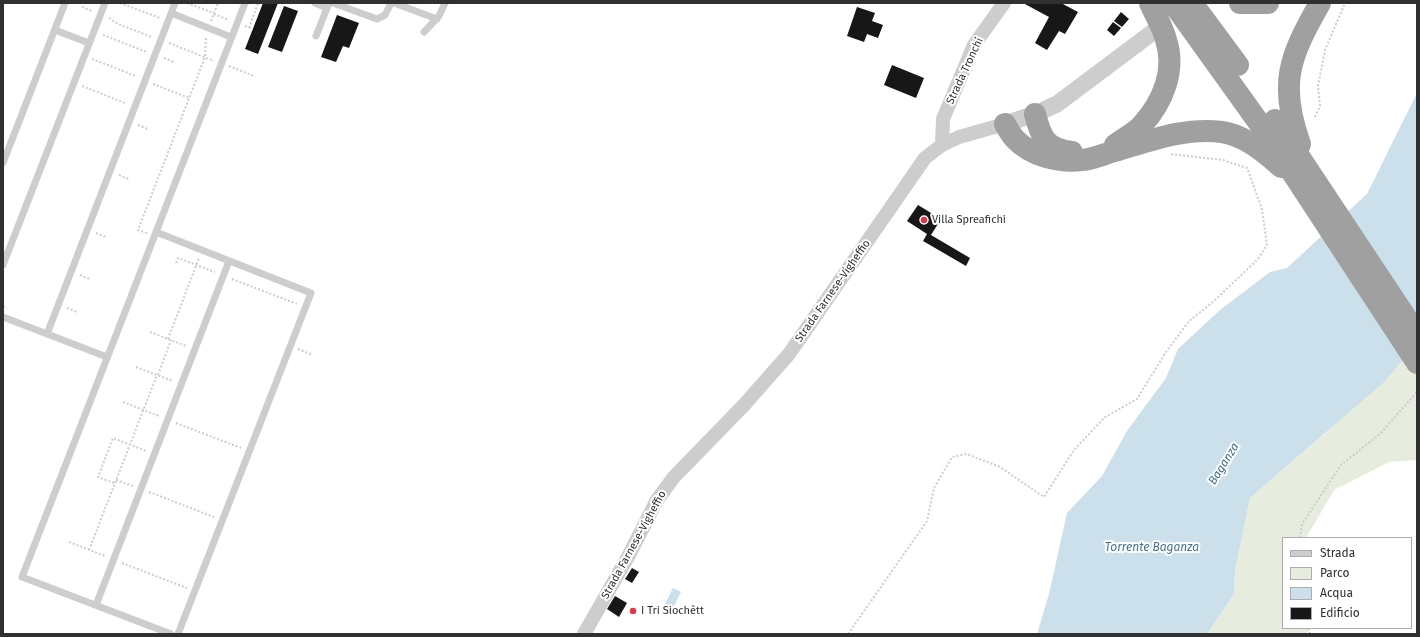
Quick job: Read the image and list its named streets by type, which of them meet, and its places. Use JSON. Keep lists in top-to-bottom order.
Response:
{
  "streets": {
    "street": ["Strada Tronchi", "Strada Farnese-Vigheffio"]
  },
  "crossings": [
    ["Strada Tronchi", "Strada Farnese-Vigheffio"]
  ],
  "water": ["Baganza", "Torrente Baganza"],
  "places": ["Villa Spreafichi", "I Tri Siochètt"],
  "legend": [
    "Strada",
    "Parco",
    "Acqua",
    "Edificio"
  ]
}
